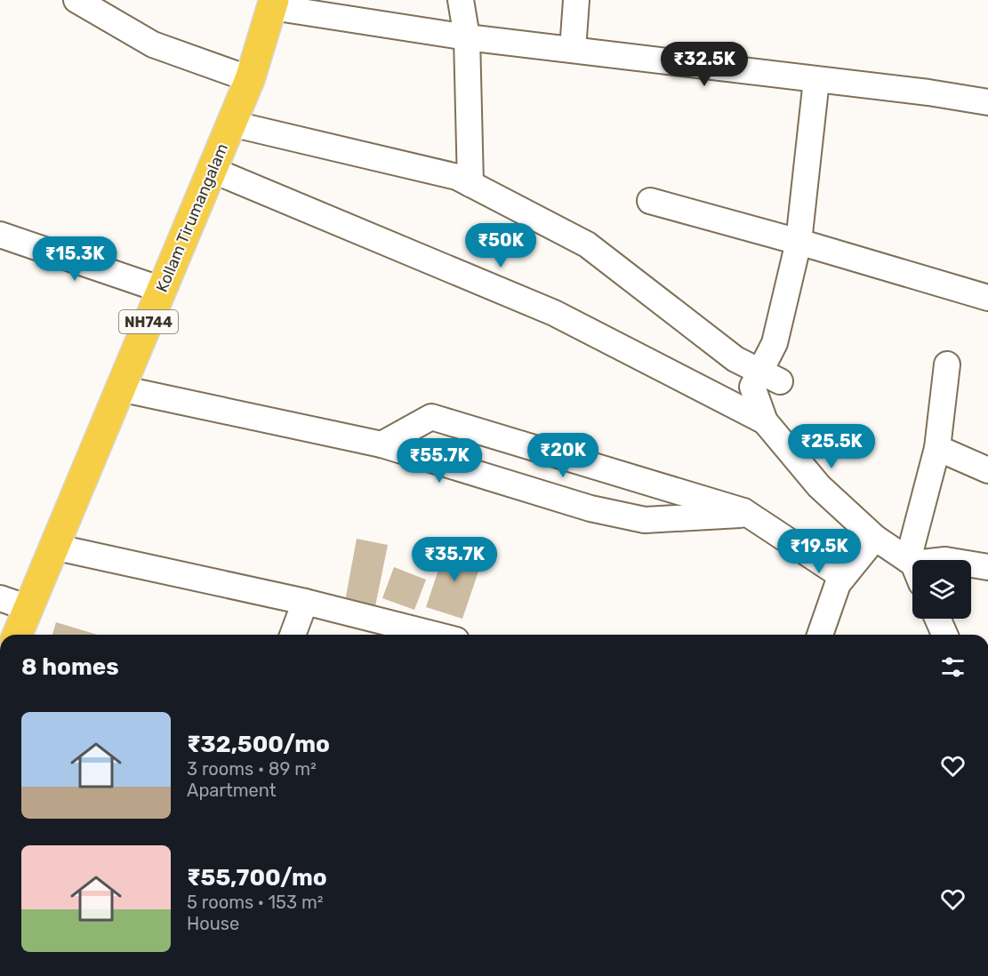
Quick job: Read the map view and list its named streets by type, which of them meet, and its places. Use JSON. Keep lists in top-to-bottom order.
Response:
{
  "streets": {
    "highway": ["Kollam Tirumangalam", "NH744"]
  },
  "page": {
    "price": [
      "₹32.5K",
      "₹50K",
      "₹15.3K",
      "₹25.5K",
      "₹20K",
      "₹55.7K",
      "₹19.5K",
      "₹35.7K"
    ],
    "heading": "8 homes",
    "list": [
      {
        "name": "₹32,500/mo",
        "note": "3 rooms · 89 m² · Apartment"
      },
      {
        "name": "₹55,700/mo",
        "note": "5 rooms · 153 m² · House"
      }
    ]
  }
}
